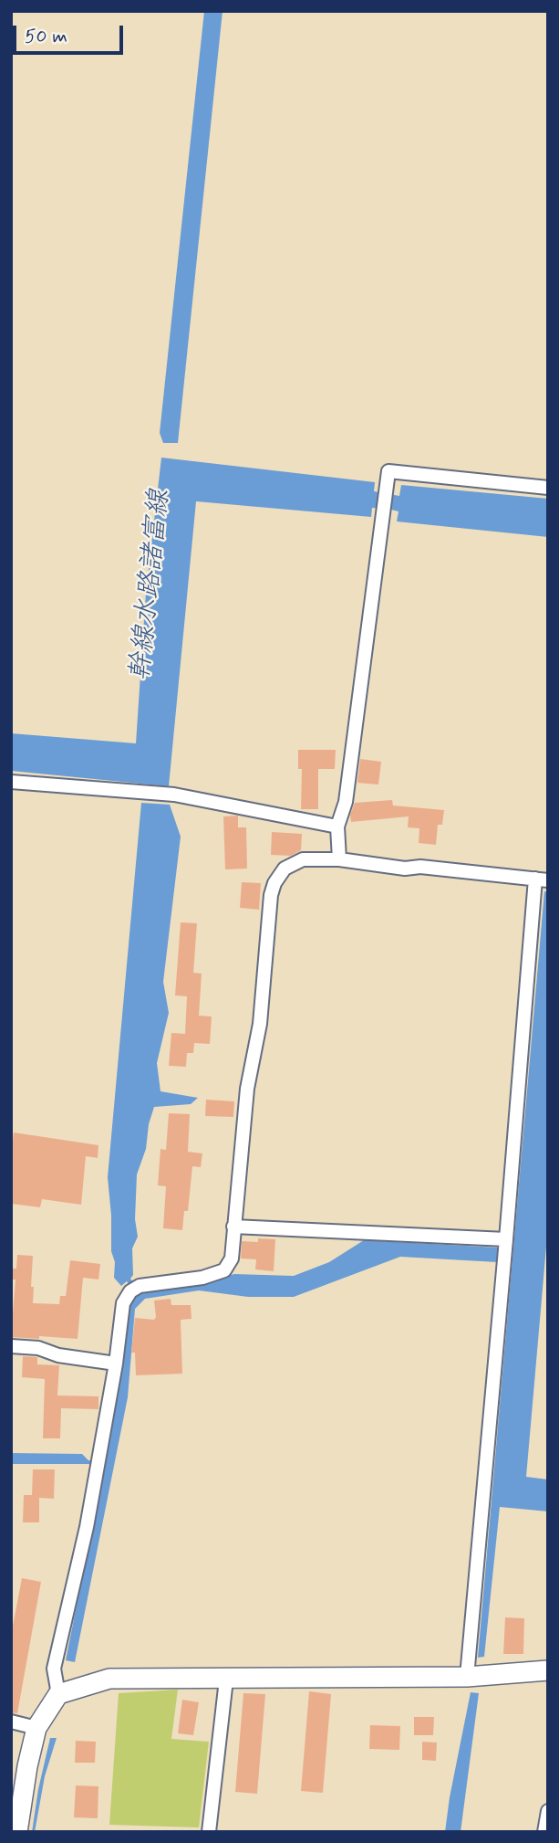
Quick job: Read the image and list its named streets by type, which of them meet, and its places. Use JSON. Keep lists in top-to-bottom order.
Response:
{
  "water": ["幹線水路諸富線"],
  "scale_bar": "50 m"
}
